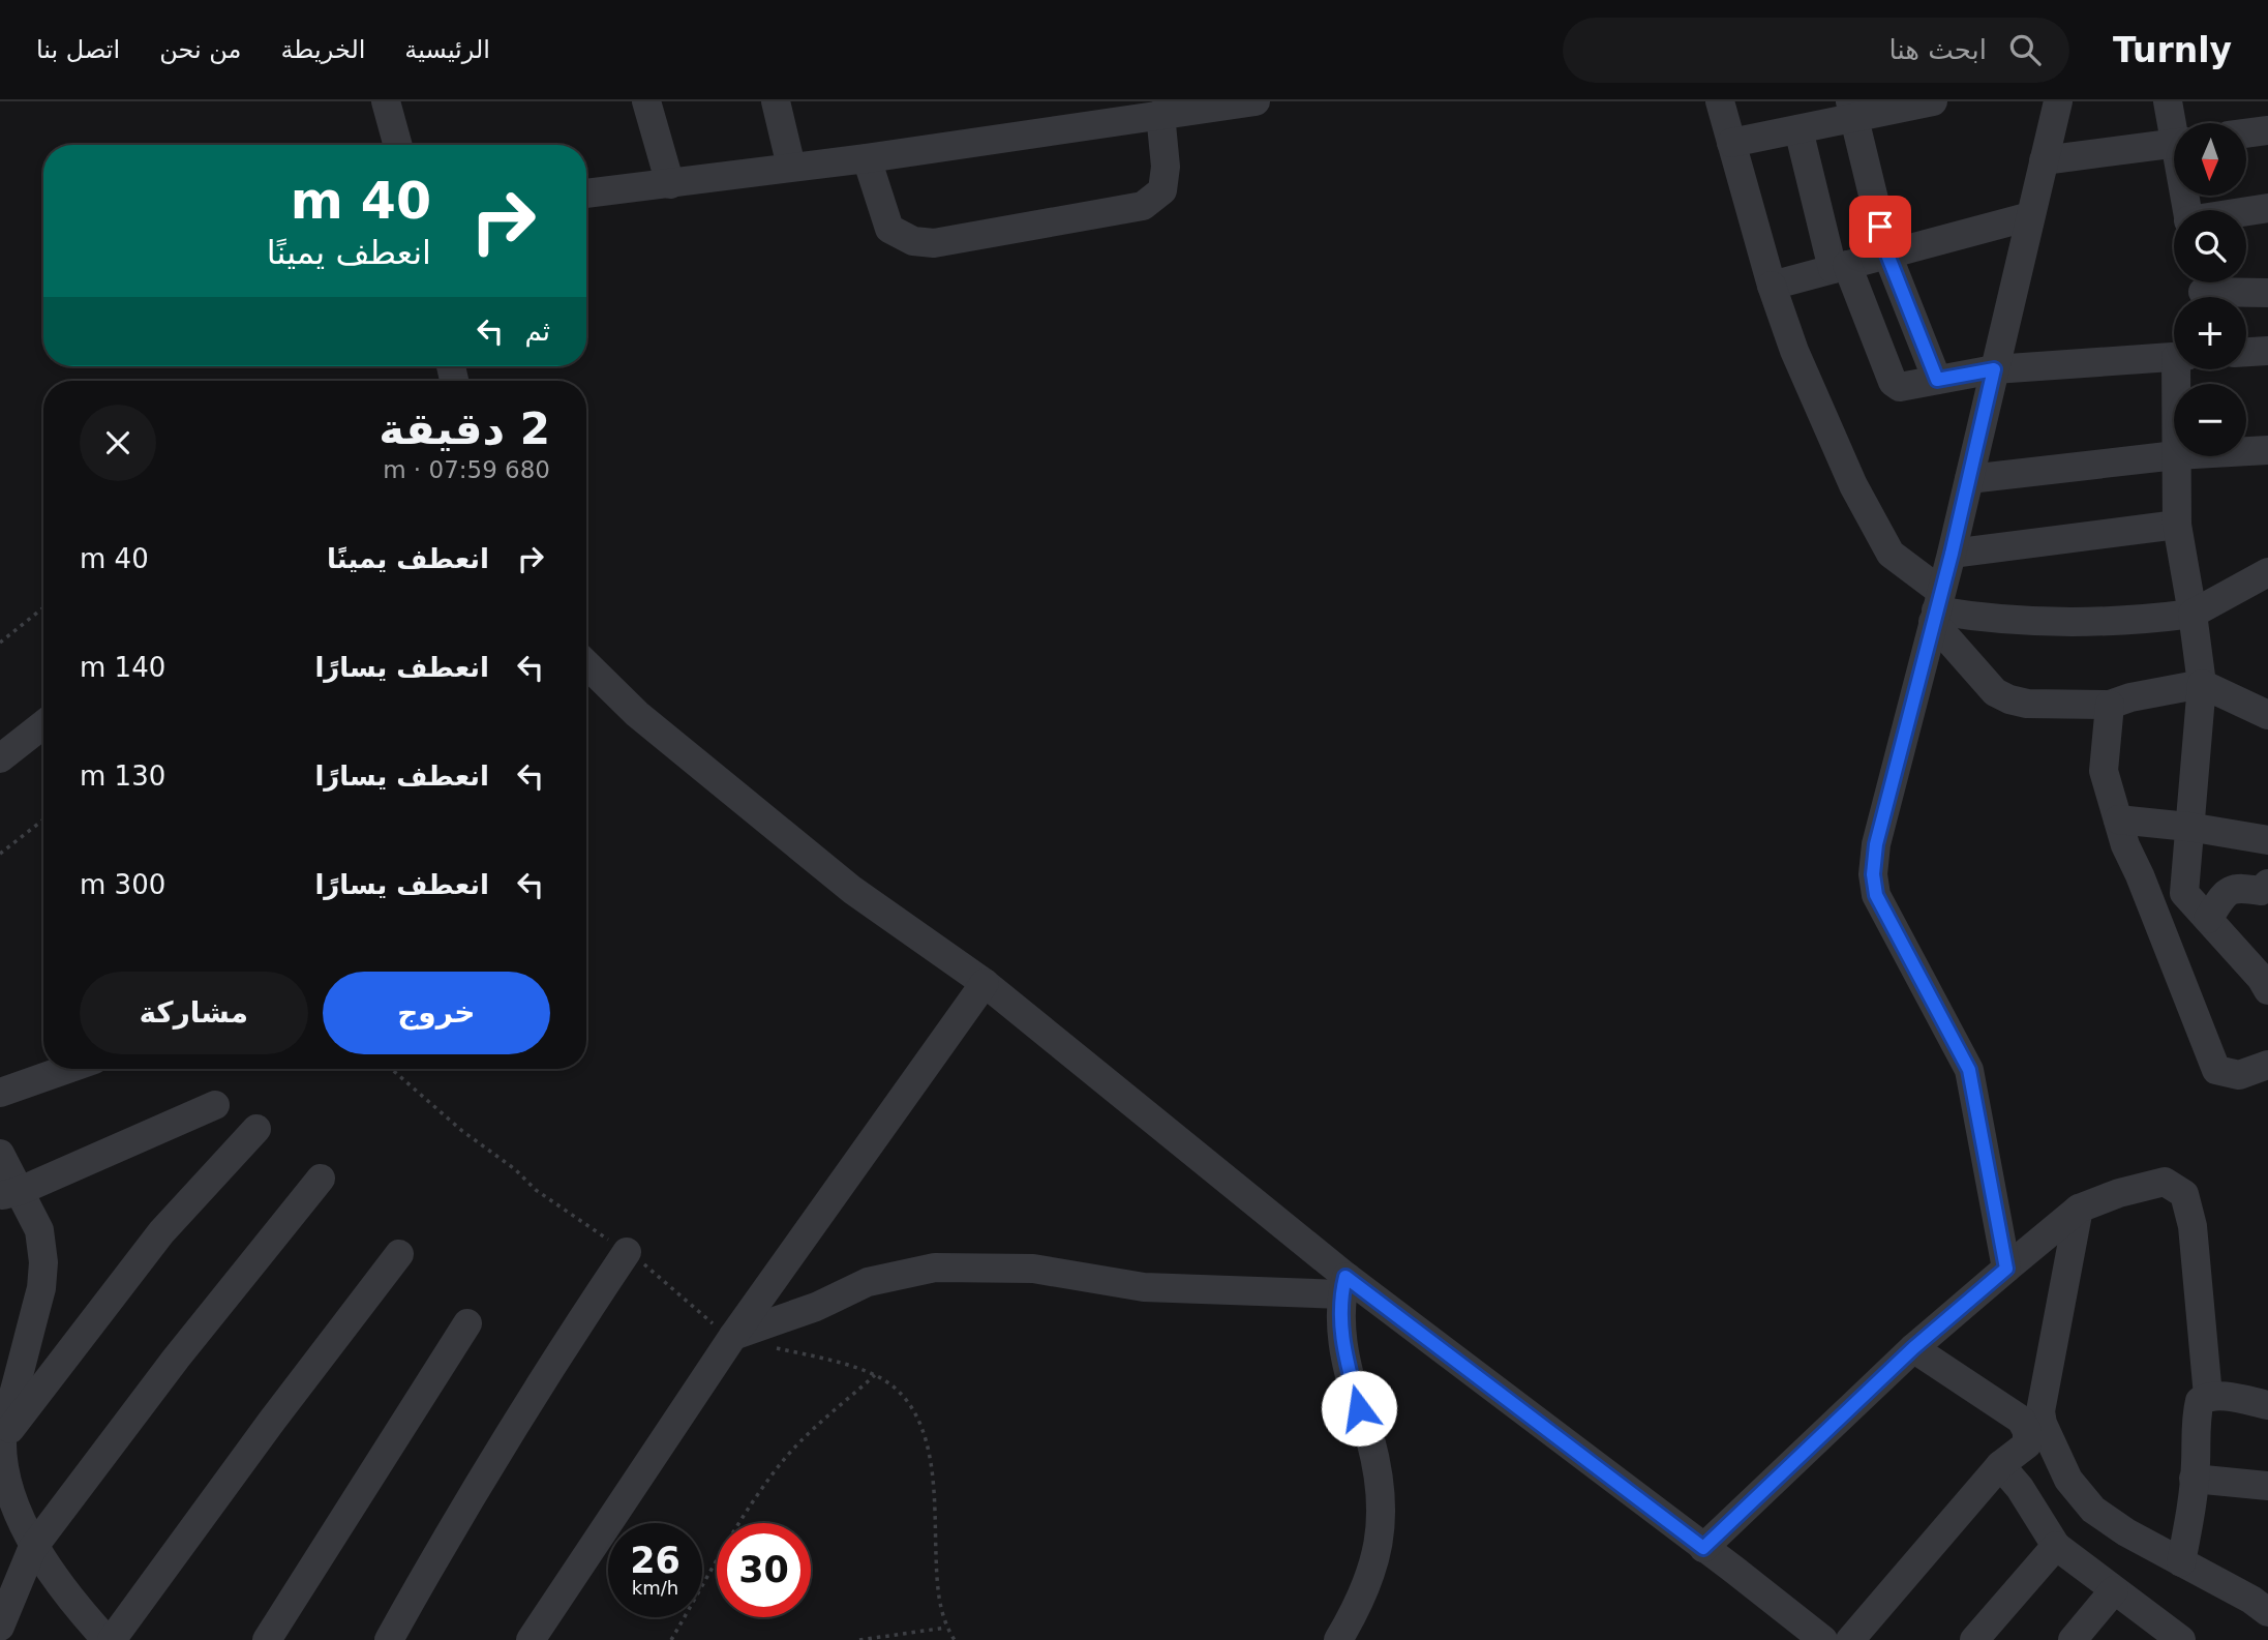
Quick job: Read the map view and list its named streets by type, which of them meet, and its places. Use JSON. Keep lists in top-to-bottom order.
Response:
{
  "north": "bottom",
  "page": {
    "header": "Turnly",
    "search": "ابحث هنا",
    "nav": [
      "الرئيسية",
      "الخريطة",
      "من نحن",
      "اتصل بنا"
    ],
    "map_buttons": ["+", "−"],
    "turn": ["40 m", "انعطف يمينًا"],
    "then": "ثم",
    "heading": ["2 دقيقة", "680 m · 07:59"],
    "list": [
      {
        "name": "انعطف يمينًا",
        "value": "40 m"
      },
      {
        "name": "انعطف يسارًا",
        "value": "140 m"
      },
      {
        "name": "انعطف يسارًا",
        "value": "130 m"
      },
      {
        "name": "انعطف يسارًا",
        "value": "300 m"
      }
    ],
    "buttons": ["خروج", "مشاركة"],
    "speed": "26 km/h",
    "limit": "30"
  }
}
